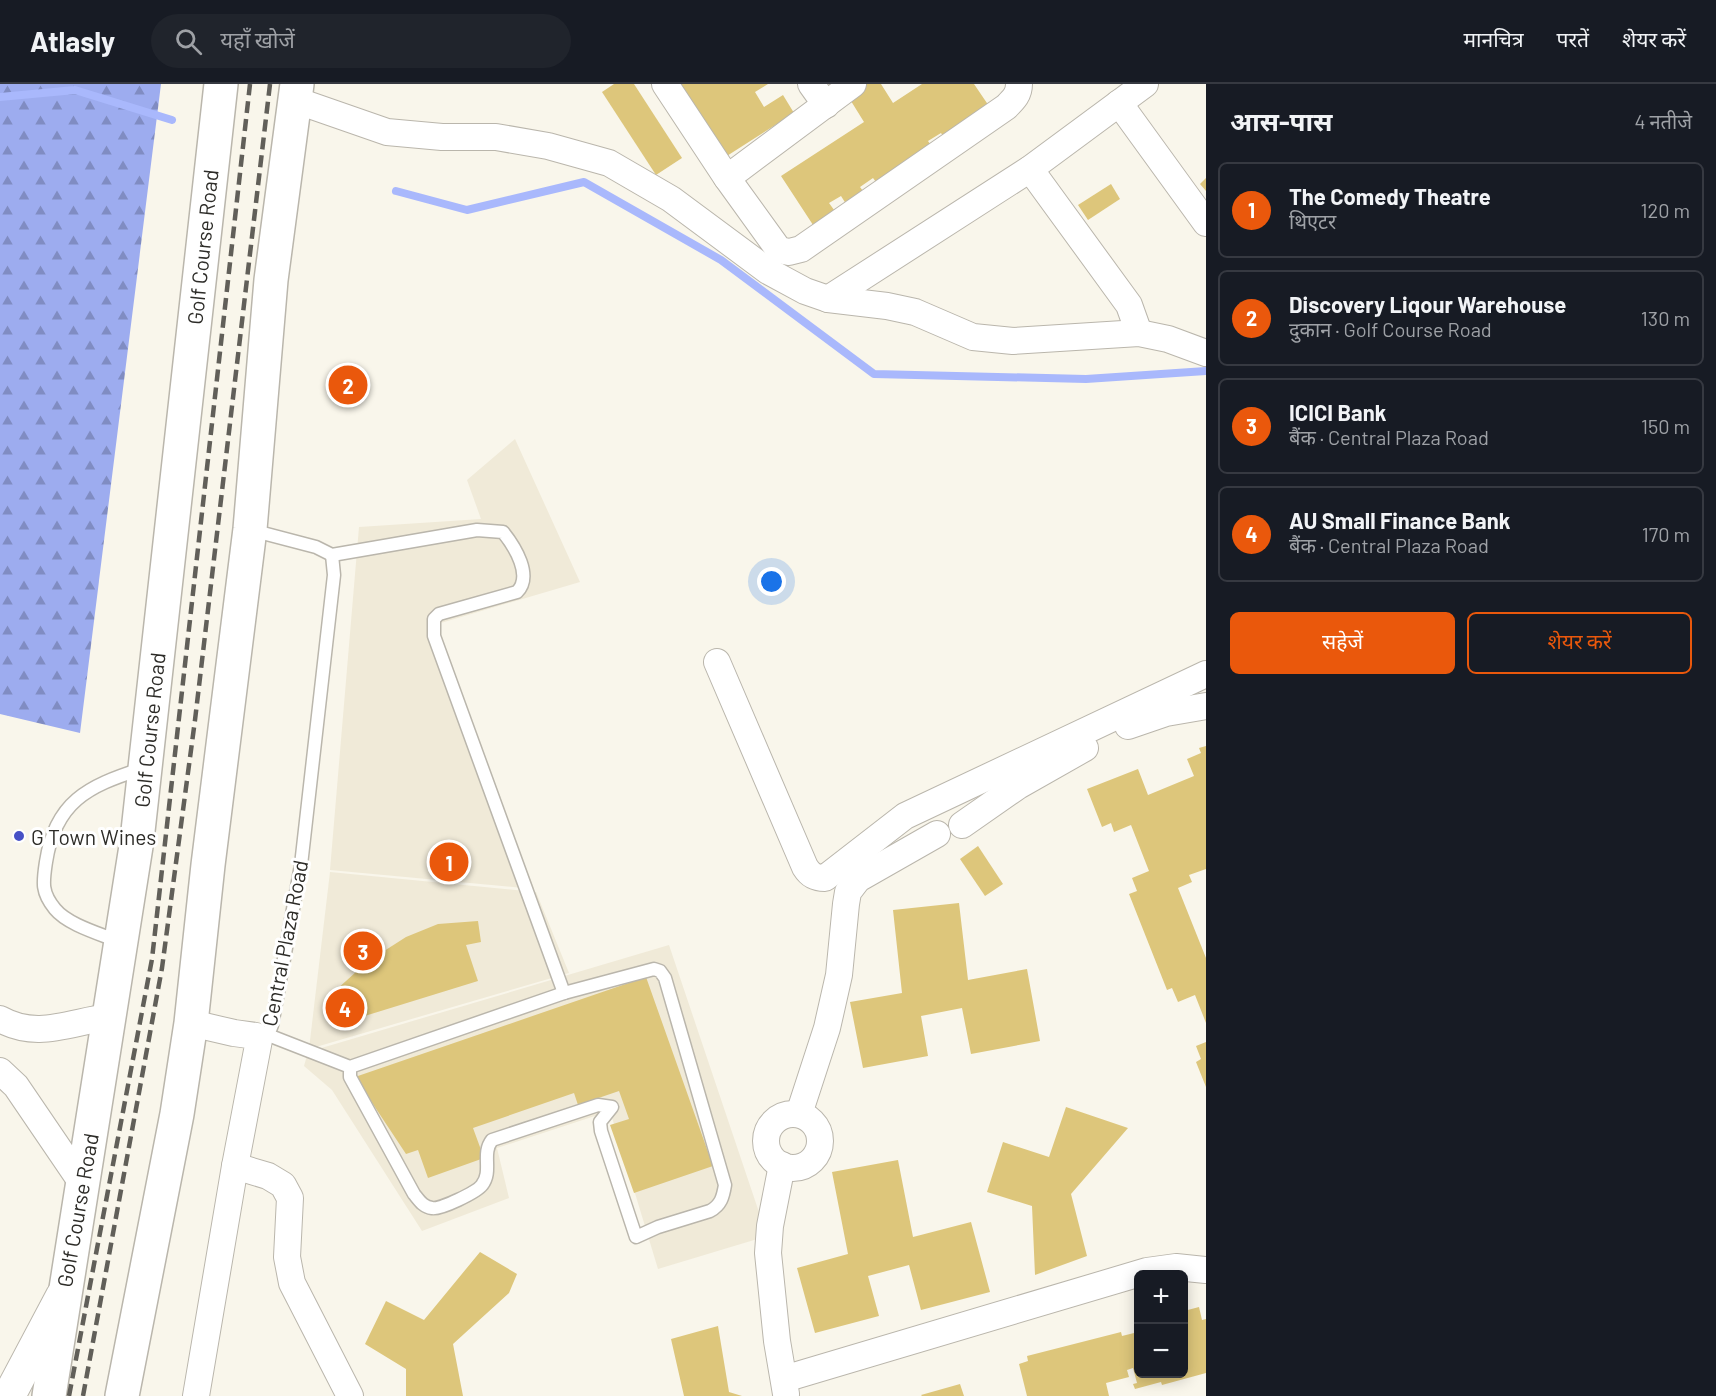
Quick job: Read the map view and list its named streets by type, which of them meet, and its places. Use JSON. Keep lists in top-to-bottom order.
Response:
{
  "streets": {
    "main road": ["Golf Course Road"],
    "street": ["Central Plaza Road"]
  },
  "places": ["G Town Wines"],
  "page": {
    "header": "Atlasly",
    "search": "यहाँ खोजें",
    "nav": ["मानचित्र", "परतें", "शेयर करें"],
    "heading": ["आस-पास", "4 नतीजे"],
    "list": [
      {
        "mark": "1",
        "name": "The Comedy Theatre",
        "note": "थिएटर",
        "value": "120 m"
      },
      {
        "mark": "2",
        "name": "Discovery Liqour Warehouse",
        "note": "दुकान · Golf Course Road",
        "value": "130 m"
      },
      {
        "mark": "3",
        "name": "ICICI Bank",
        "note": "बैंक · Central Plaza Road",
        "value": "150 m"
      },
      {
        "mark": "4",
        "name": "AU Small Finance Bank",
        "note": "बैंक · Central Plaza Road",
        "value": "170 m"
      }
    ],
    "pins": [
      "2",
      "1",
      "3",
      "4"
    ],
    "buttons": ["सहेजें", "शेयर करें"],
    "map_buttons": ["+", "−"]
  }
}
